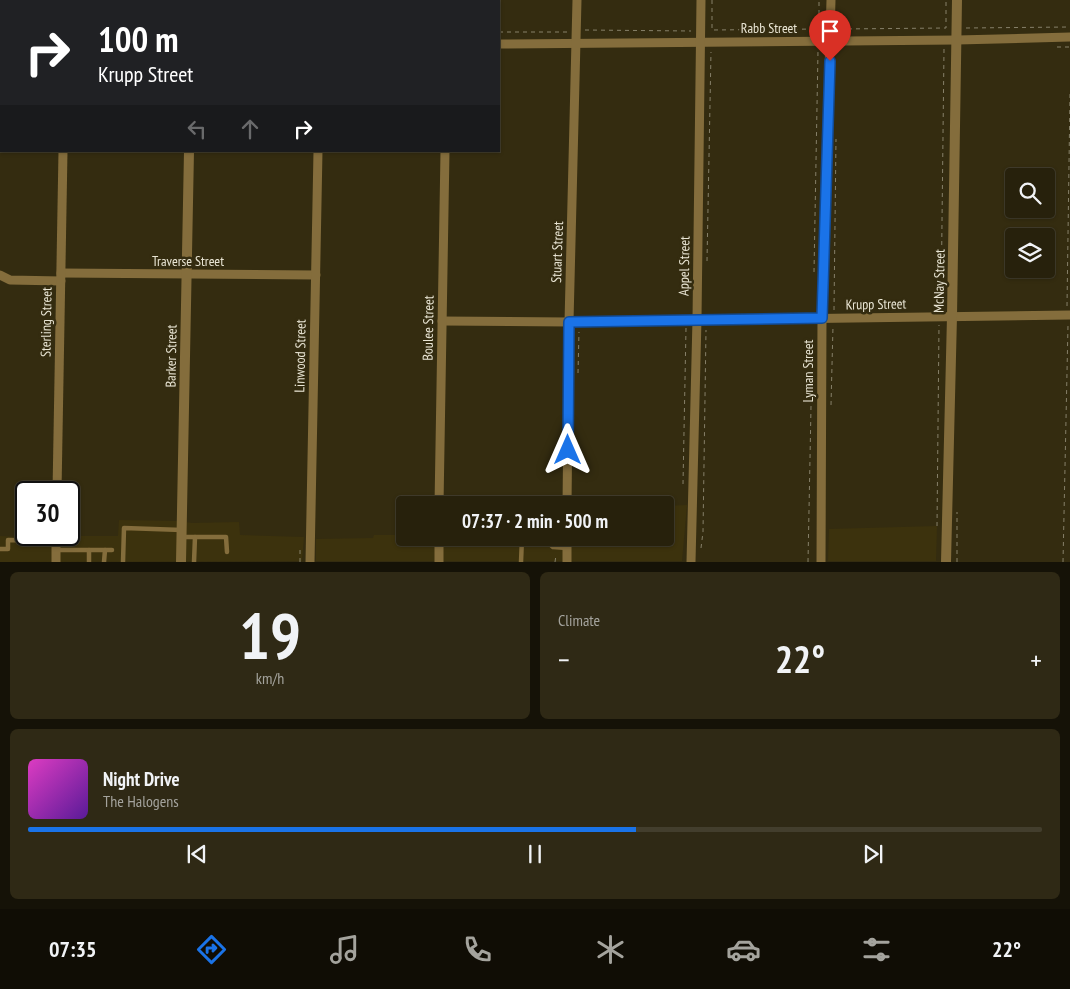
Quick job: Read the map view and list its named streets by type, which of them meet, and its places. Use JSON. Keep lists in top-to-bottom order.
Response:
{
  "streets": {
    "street": [
      "Rabb Street",
      "Stuart Street",
      "Traverse Street",
      "Appel Street",
      "McNay Street",
      "Krupp Street",
      "Sterling Street",
      "Boulee Street",
      "Barker Street",
      "Linwood Street",
      "Lyman Street"
    ]
  },
  "crossings": [
    ["Rabb Street", "Stuart Street"],
    ["Rabb Street", "Appel Street"],
    ["Rabb Street", "McNay Street"],
    ["Rabb Street", "Lyman Street"],
    ["Stuart Street", "Krupp Street"],
    ["Traverse Street", "Sterling Street"],
    ["Traverse Street", "Barker Street"],
    ["Traverse Street", "Linwood Street"],
    ["Appel Street", "Krupp Street"],
    ["McNay Street", "Krupp Street"],
    ["Krupp Street", "Boulee Street"],
    ["Krupp Street", "Lyman Street"]
  ],
  "page": {
    "turn": ["100 m", "Krupp Street"],
    "limit": "30",
    "trip": "07:37 · 2 min · 500 m",
    "tile": [
      ["19", "km/h"],
      "Climate"
    ],
    "heat": ["−", "22°", "+"],
    "song": ["Night Drive", "The Halogens"],
    "tabs": ["07:35", "22°"]
  }
}
